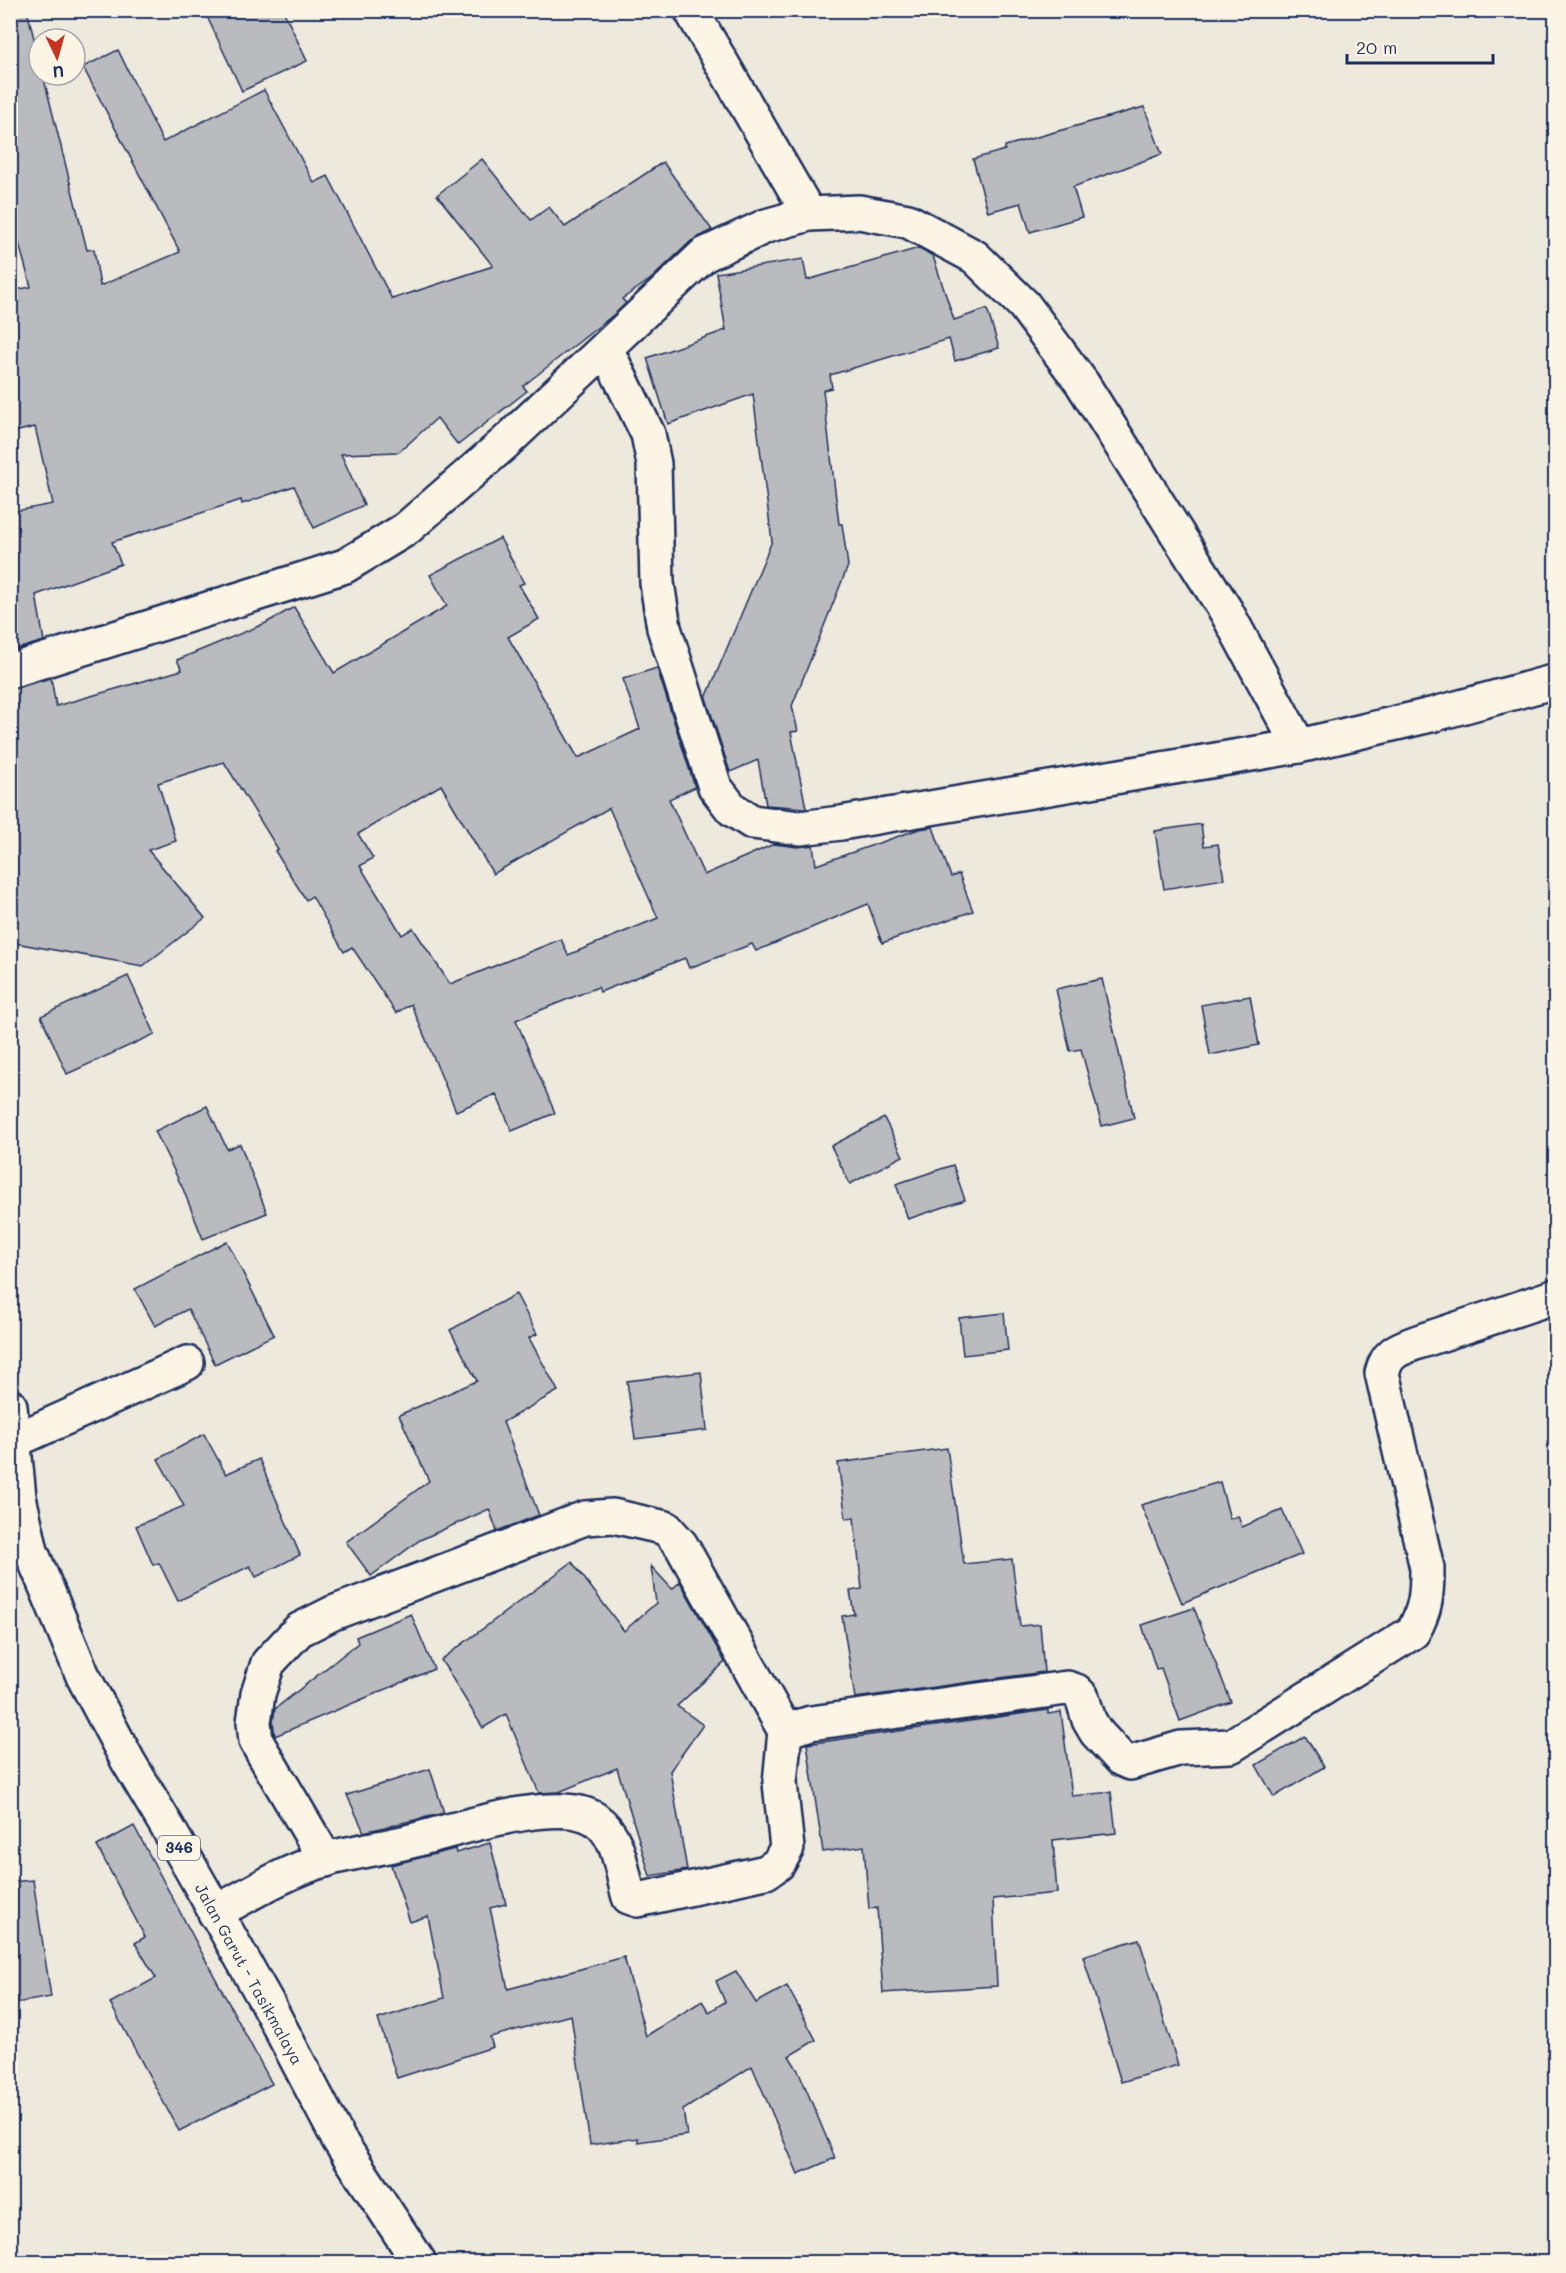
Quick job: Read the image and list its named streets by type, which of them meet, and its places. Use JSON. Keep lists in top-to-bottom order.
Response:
{
  "streets": {
    "street": ["346", "Jalan Garut - Tasikmalaya"]
  },
  "scale_bar": "20 m",
  "north": "bottom"
}
